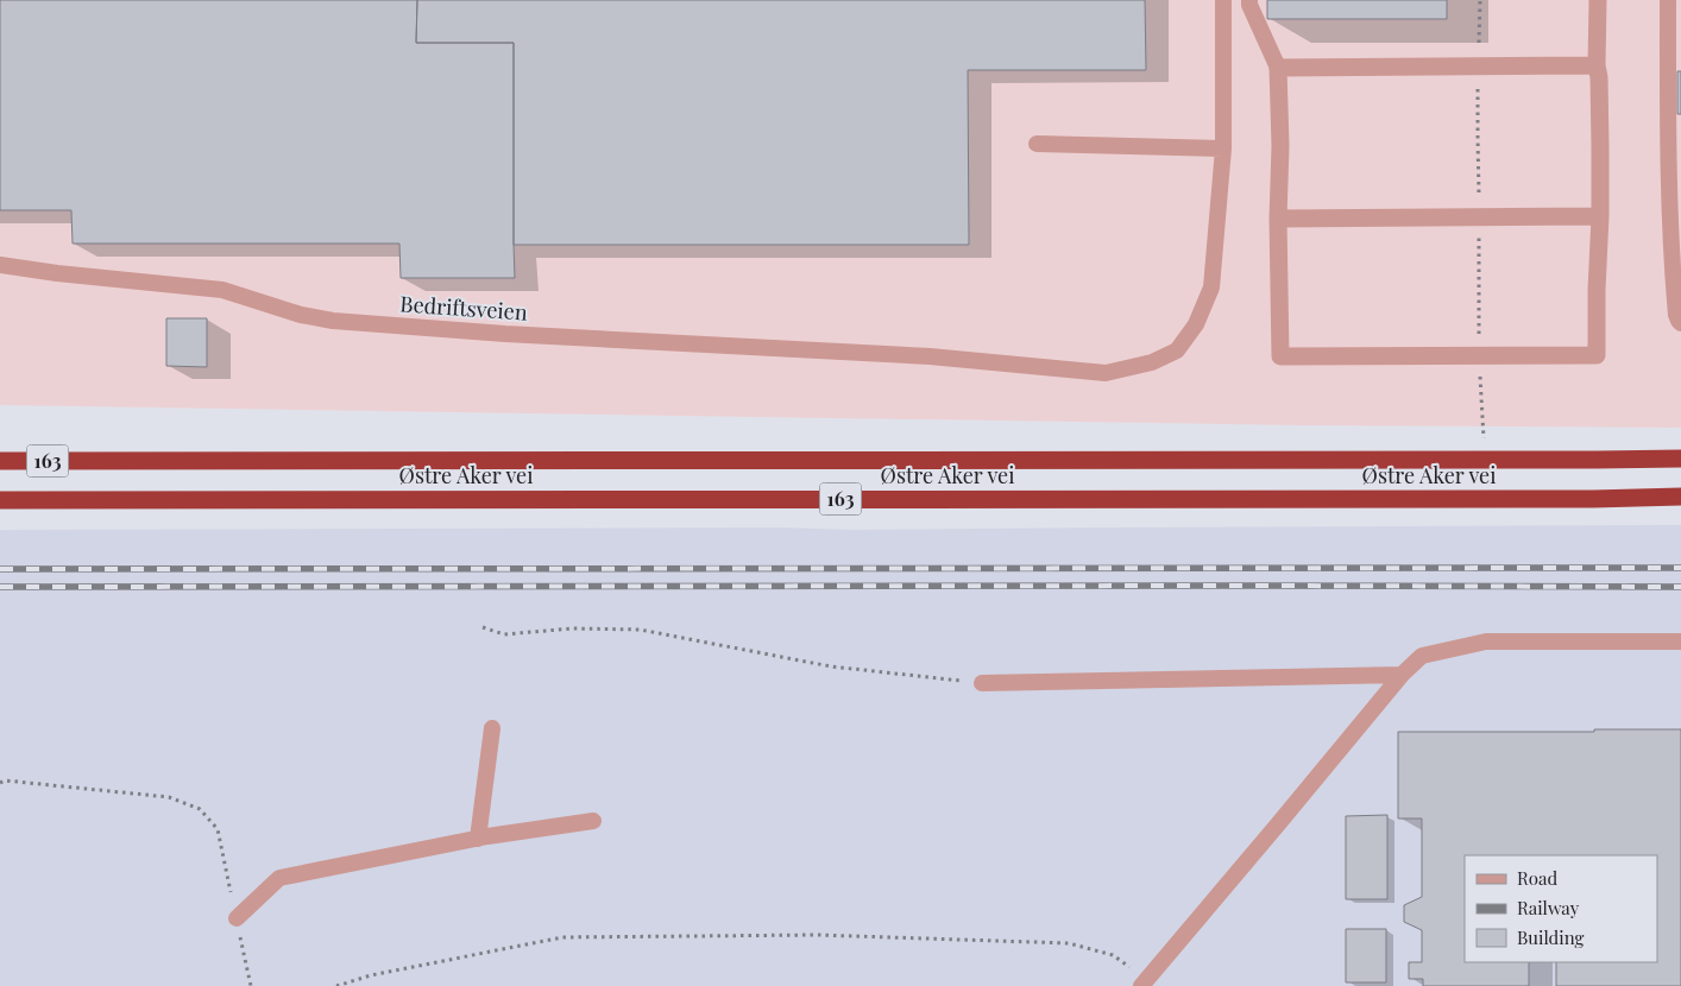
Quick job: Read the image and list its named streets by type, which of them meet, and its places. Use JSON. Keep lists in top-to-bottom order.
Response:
{
  "streets": {
    "highway": ["163", "Østre Aker vei"],
    "lane": ["Bedriftsveien"]
  },
  "legend": ["Road", "Railway", "Building"]
}
